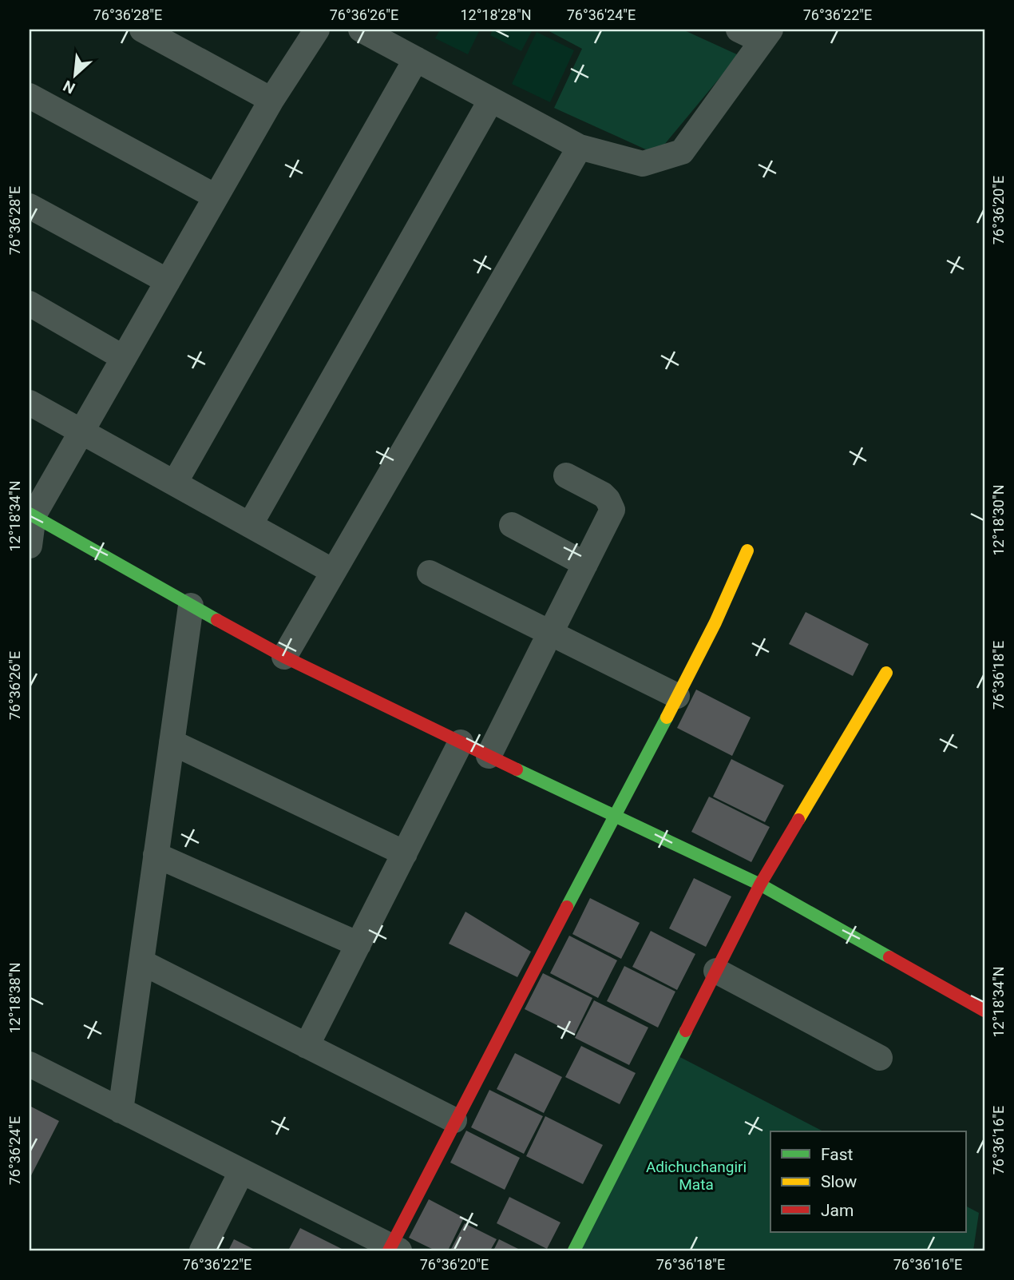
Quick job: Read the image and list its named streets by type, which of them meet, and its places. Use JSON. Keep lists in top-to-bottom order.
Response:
{
  "parks": ["Adichuchangiri Mata"],
  "legend": ["Fast", "Slow", "Jam"],
  "north": "bottom left",
  "coordinates": [
    "76°36'28\"E",
    "76°36'26\"E",
    "12°18'28\"N",
    "76°36'24\"E",
    "76°36'22\"E",
    "76°36'20\"E",
    "12°18'34\"N",
    "12°18'30\"N",
    "76°36'18\"E",
    "12°18'38\"N",
    "76°36'16\"E"
  ]
}
